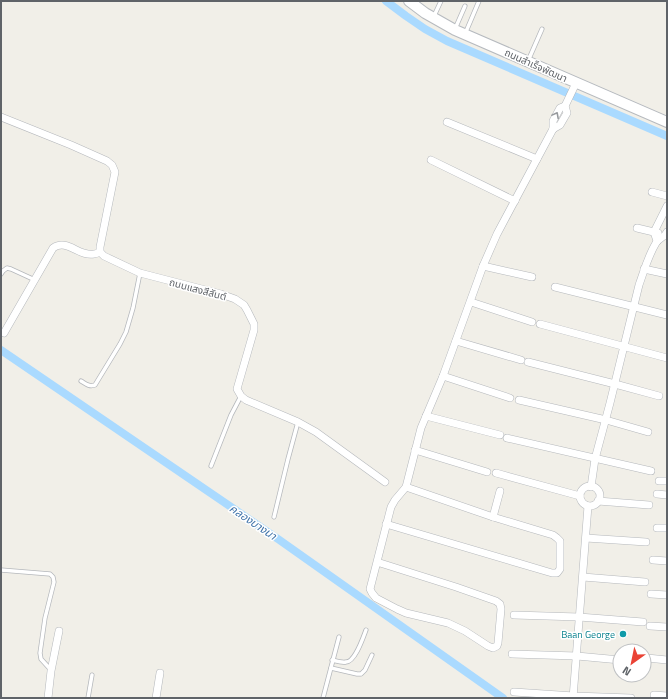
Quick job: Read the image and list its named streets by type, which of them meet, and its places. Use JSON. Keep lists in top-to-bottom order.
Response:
{
  "streets": {
    "street": ["ถนนสำเร็จพัฒนา", "ถนนแสงสีสันต์"]
  },
  "water": ["คลองบางนา"],
  "places": ["Baan George"],
  "north": "bottom left"
}
